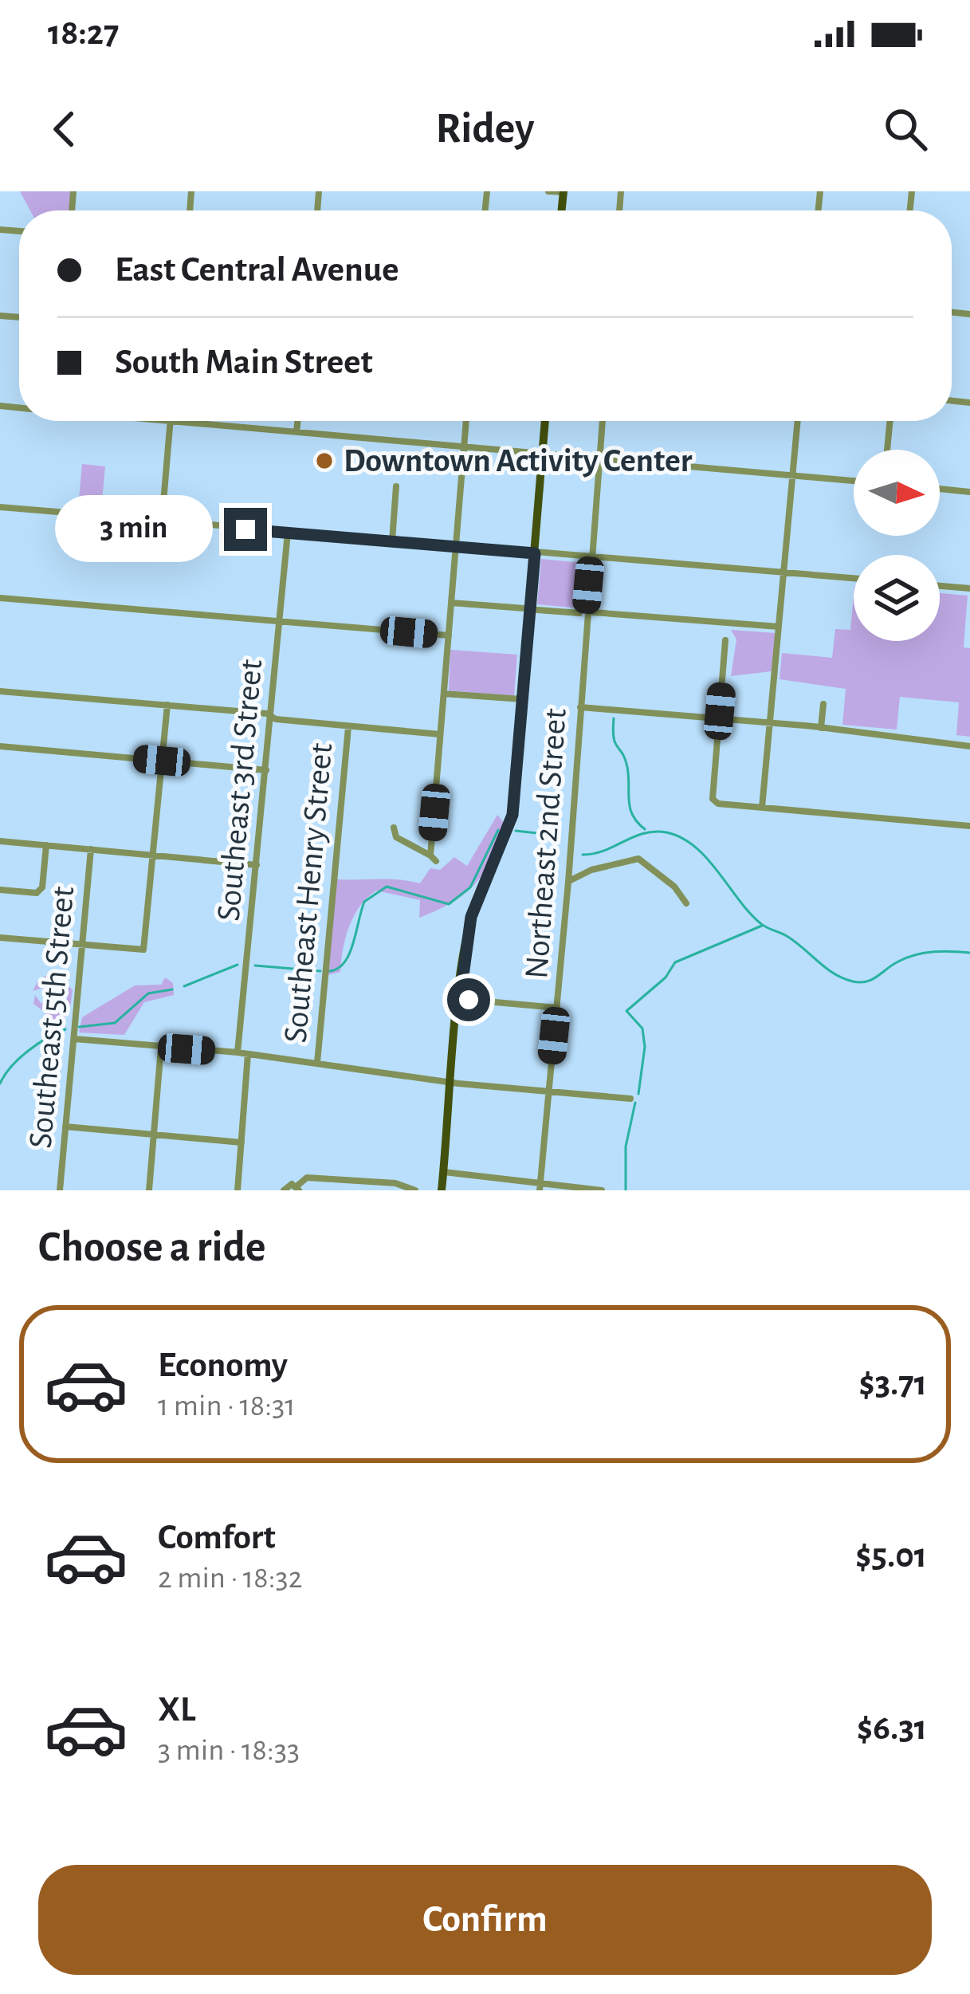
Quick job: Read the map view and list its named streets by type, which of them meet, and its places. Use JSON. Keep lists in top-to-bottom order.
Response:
{
  "streets": {
    "street": [
      "Southeast 3rd Street",
      "Northeast 2nd Street",
      "Southeast Henry Street",
      "Southeast 5th Street"
    ]
  },
  "places": ["Downtown Activity Center"],
  "north": "right",
  "page": {
    "status": "18:27",
    "header": "Ridey",
    "banner": ["East Central Avenue", "South Main Street"],
    "bubble": "3 min",
    "heading": "Choose a ride",
    "list": [
      {
        "name": "Economy",
        "note": "1 min · 18:31",
        "value": "$3.71"
      },
      {
        "name": "Comfort",
        "note": "2 min · 18:32",
        "value": "$5.01"
      },
      {
        "name": "XL",
        "note": "3 min · 18:33",
        "value": "$6.31"
      }
    ],
    "buttons": "Confirm"
  }
}
